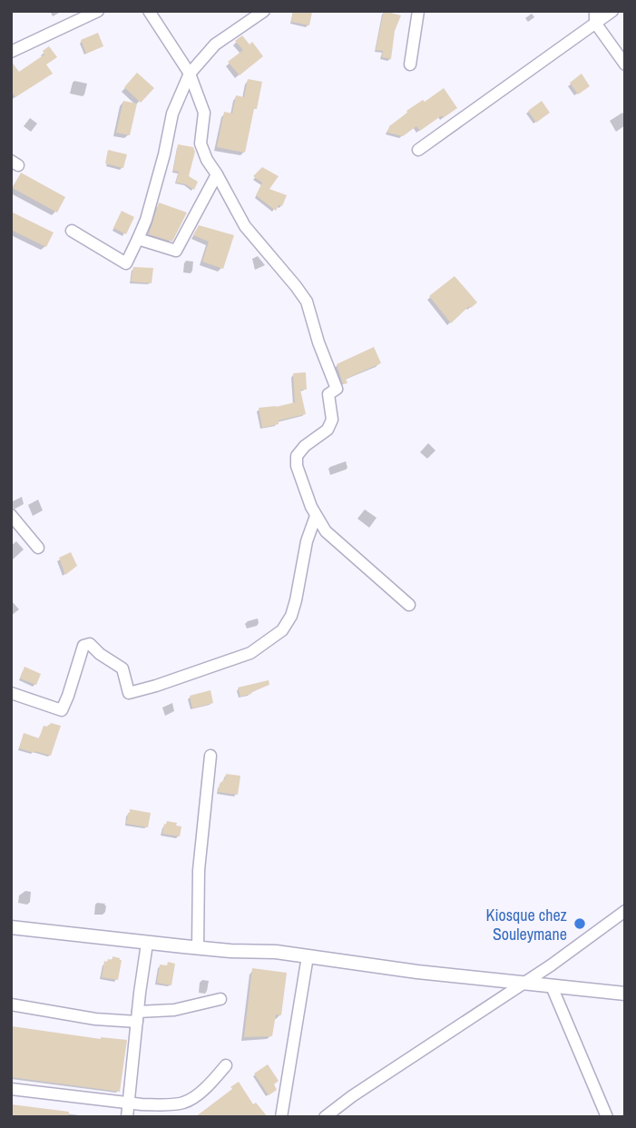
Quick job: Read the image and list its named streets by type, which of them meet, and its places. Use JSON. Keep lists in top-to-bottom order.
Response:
{
  "places": ["Kiosque chez Souleymane"]
}
